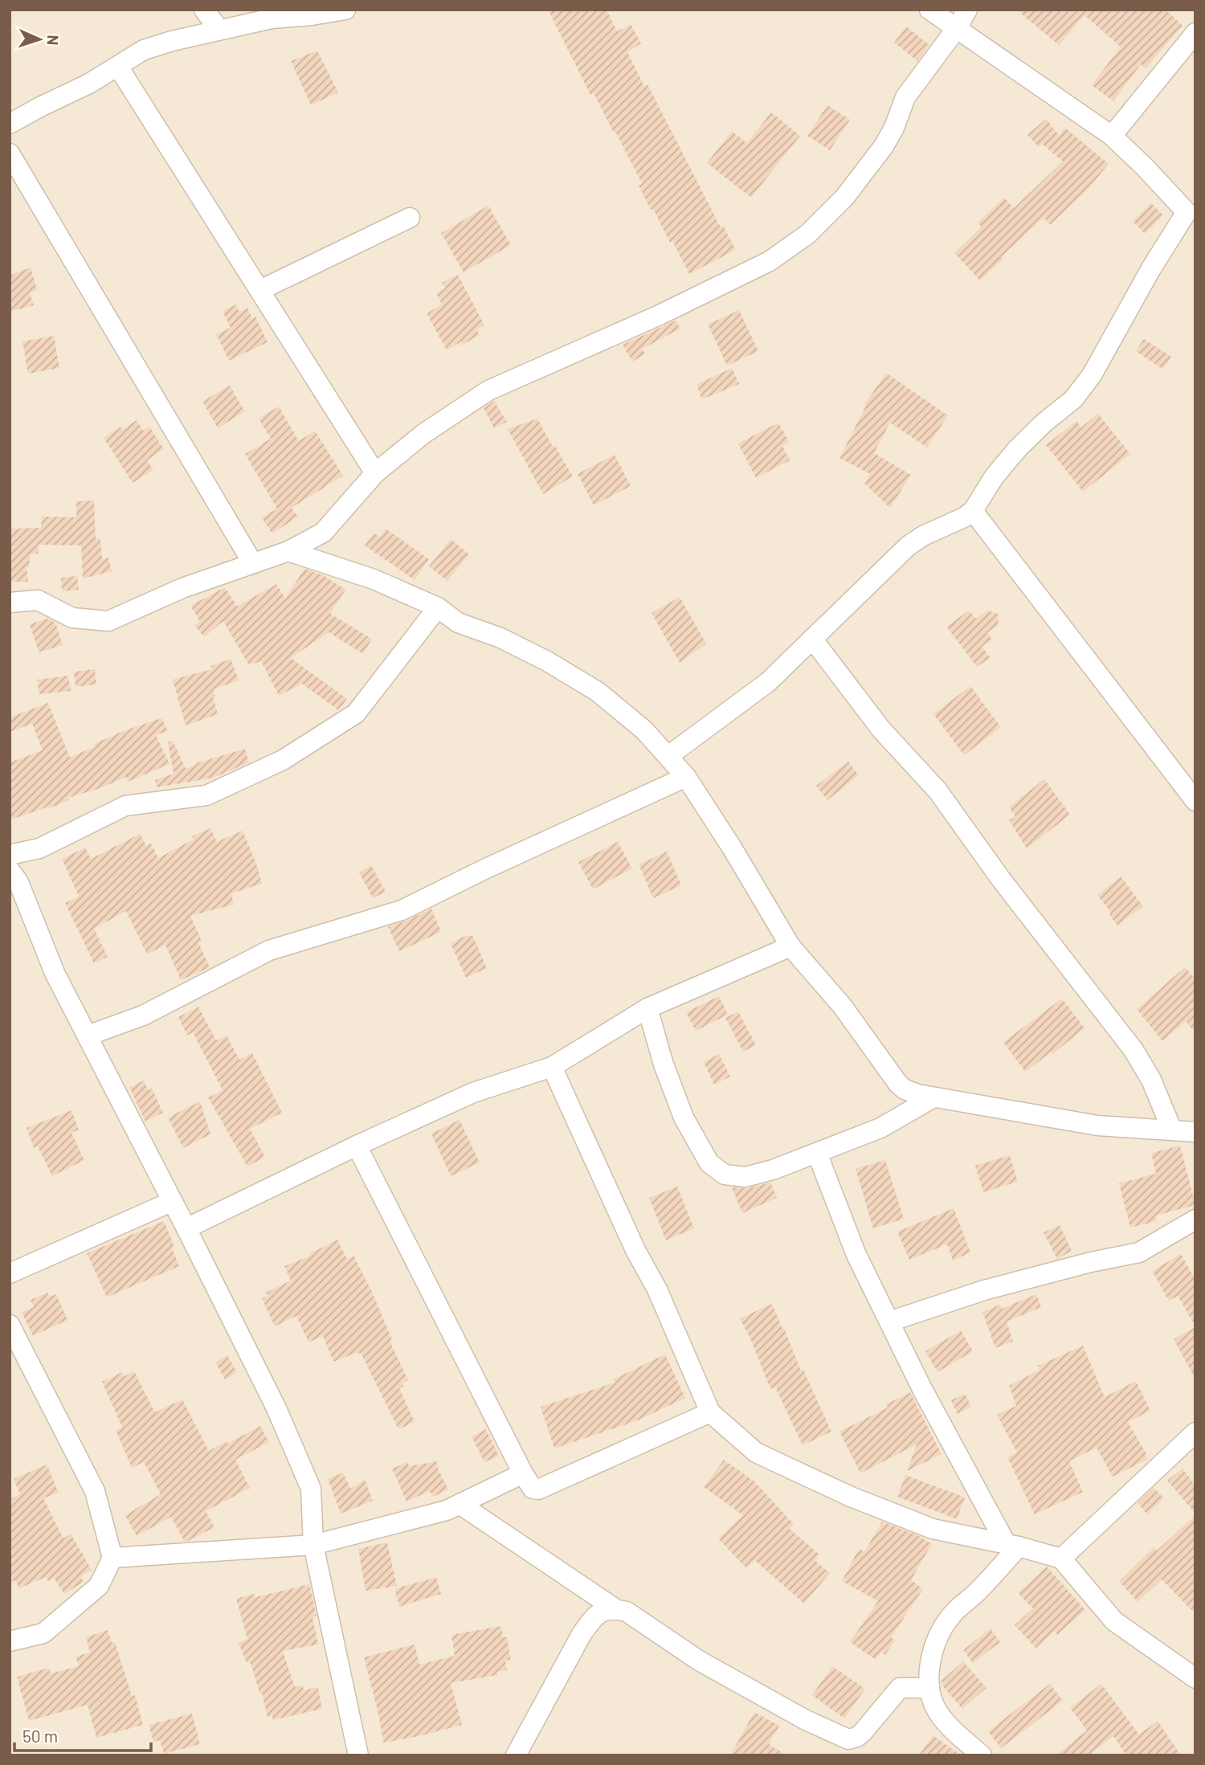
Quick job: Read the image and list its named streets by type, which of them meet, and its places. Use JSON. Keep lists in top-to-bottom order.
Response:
{
  "scale_bar": "50 m",
  "north": "right"
}
